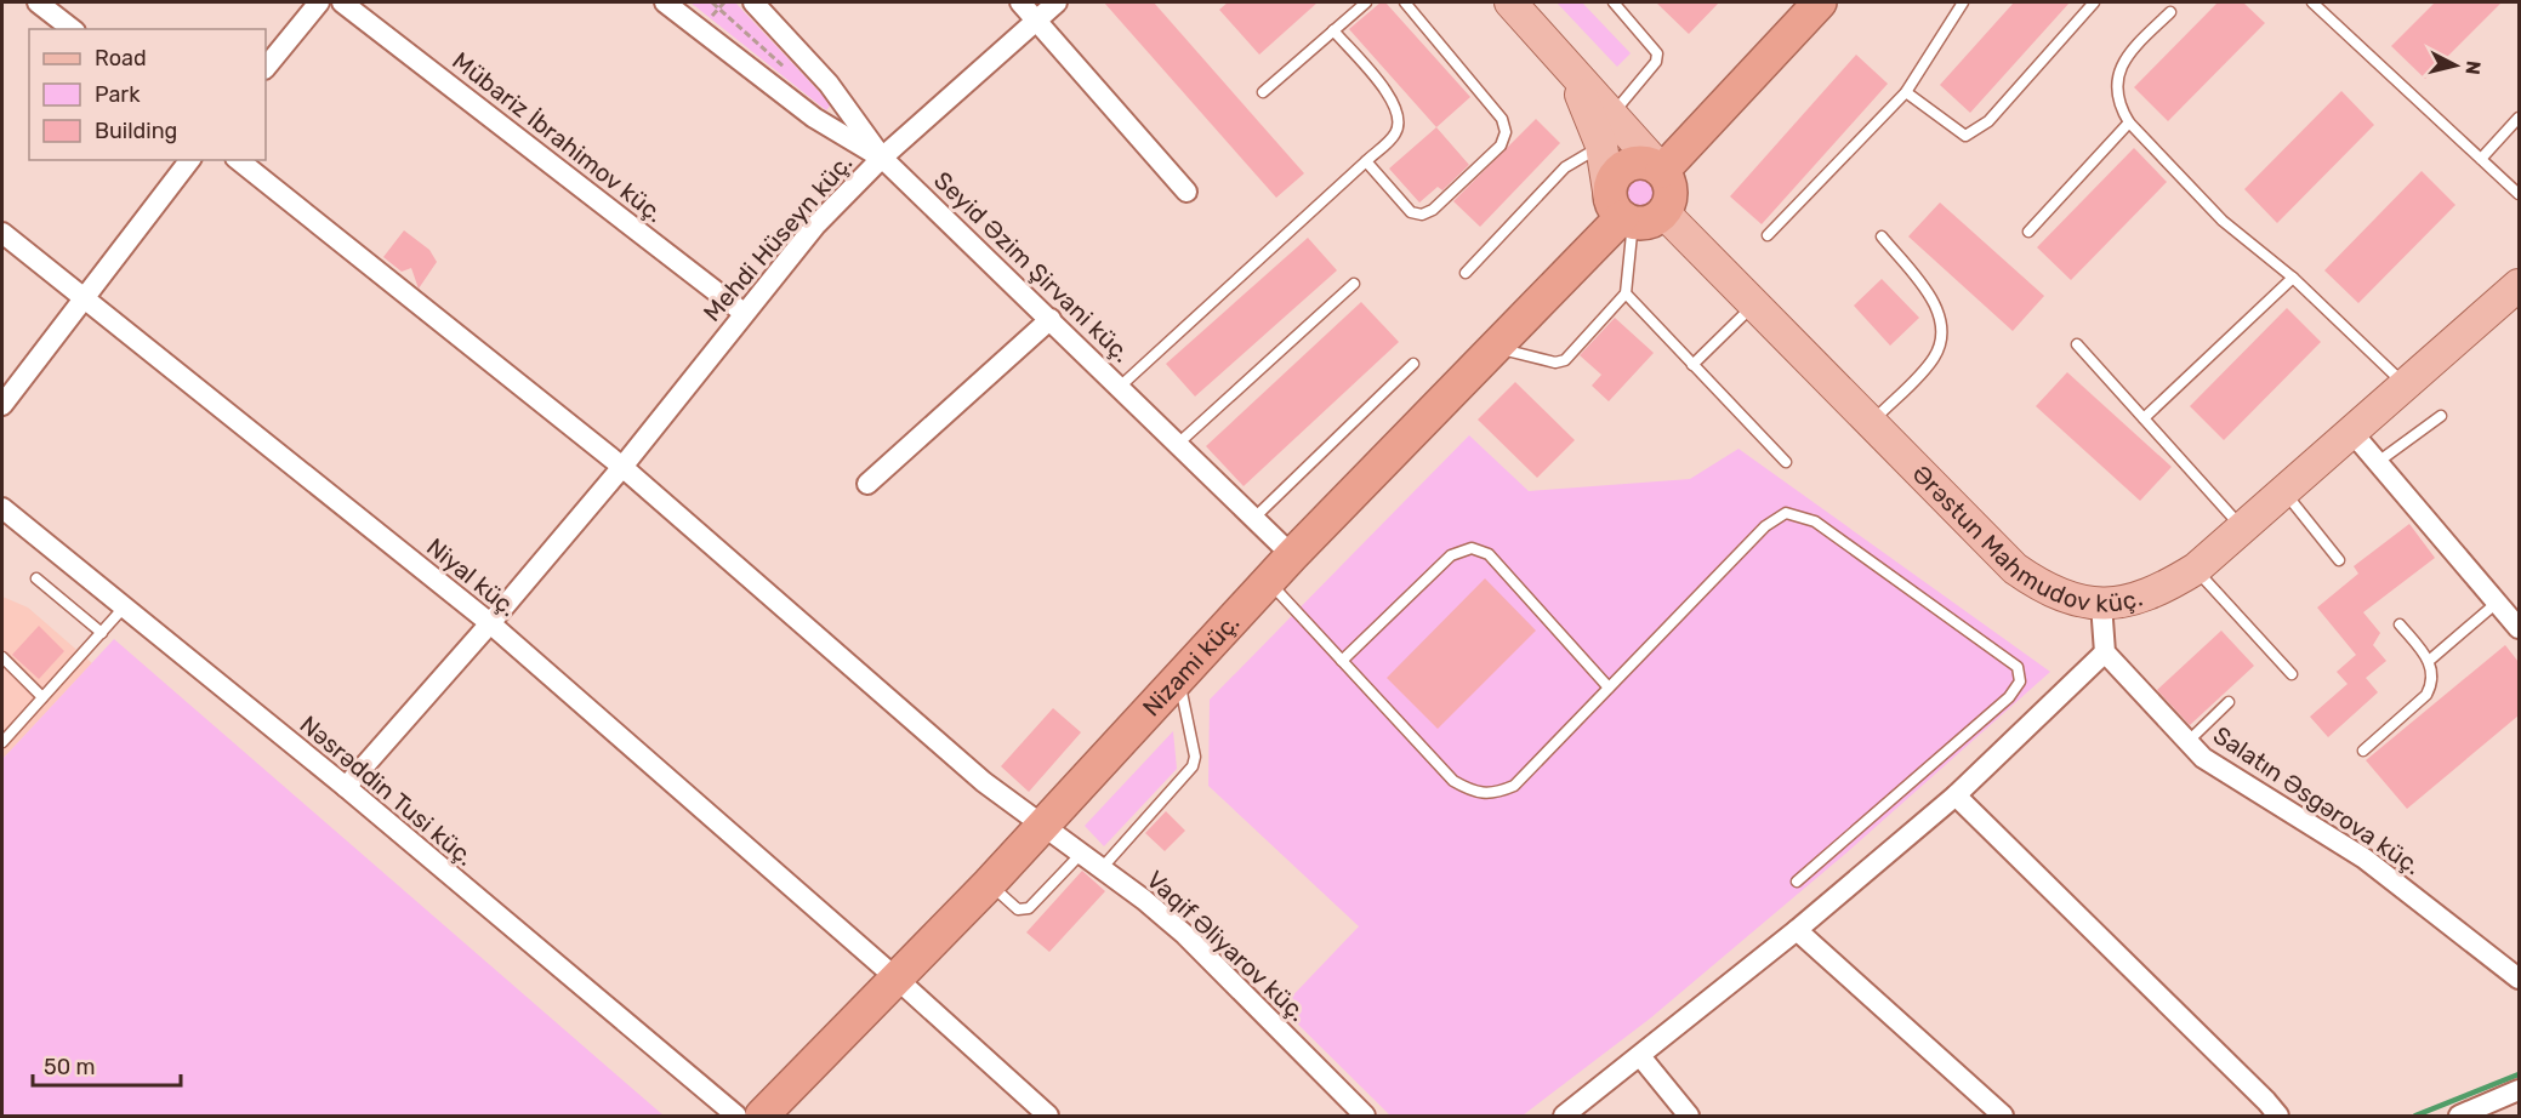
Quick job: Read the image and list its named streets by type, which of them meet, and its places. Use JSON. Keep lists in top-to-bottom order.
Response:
{
  "streets": {
    "highway": ["Nizami küç."],
    "main road": ["Ərəstun Mahmudov küç."],
    "street": [
      "Mübariz İbrahimov küç.",
      "Mehdi Hüseyn küç.",
      "Seyid Əzim Şirvani küç.",
      "Niyal küç.",
      "Nəsrəddin Tusi küç.",
      "Salatın Əsgərova küç.",
      "Vaqif Əliyarov küç."
    ]
  },
  "crossings": [
    ["Mübariz İbrahimov küç.", "Mehdi Hüseyn küç."],
    ["Mehdi Hüseyn küç.", "Seyid Əzim Şirvani küç."],
    ["Mehdi Hüseyn küç.", "Niyal küç."],
    ["Mehdi Hüseyn küç.", "Nəsrəddin Tusi küç."],
    ["Seyid Əzim Şirvani küç.", "Nizami küç."],
    ["Niyal küç.", "Nizami küç."],
    ["Nizami küç.", "Vaqif Əliyarov küç."]
  ],
  "legend": ["Road", "Park", "Building"],
  "scale_bar": "50 m",
  "north": "right"
}
